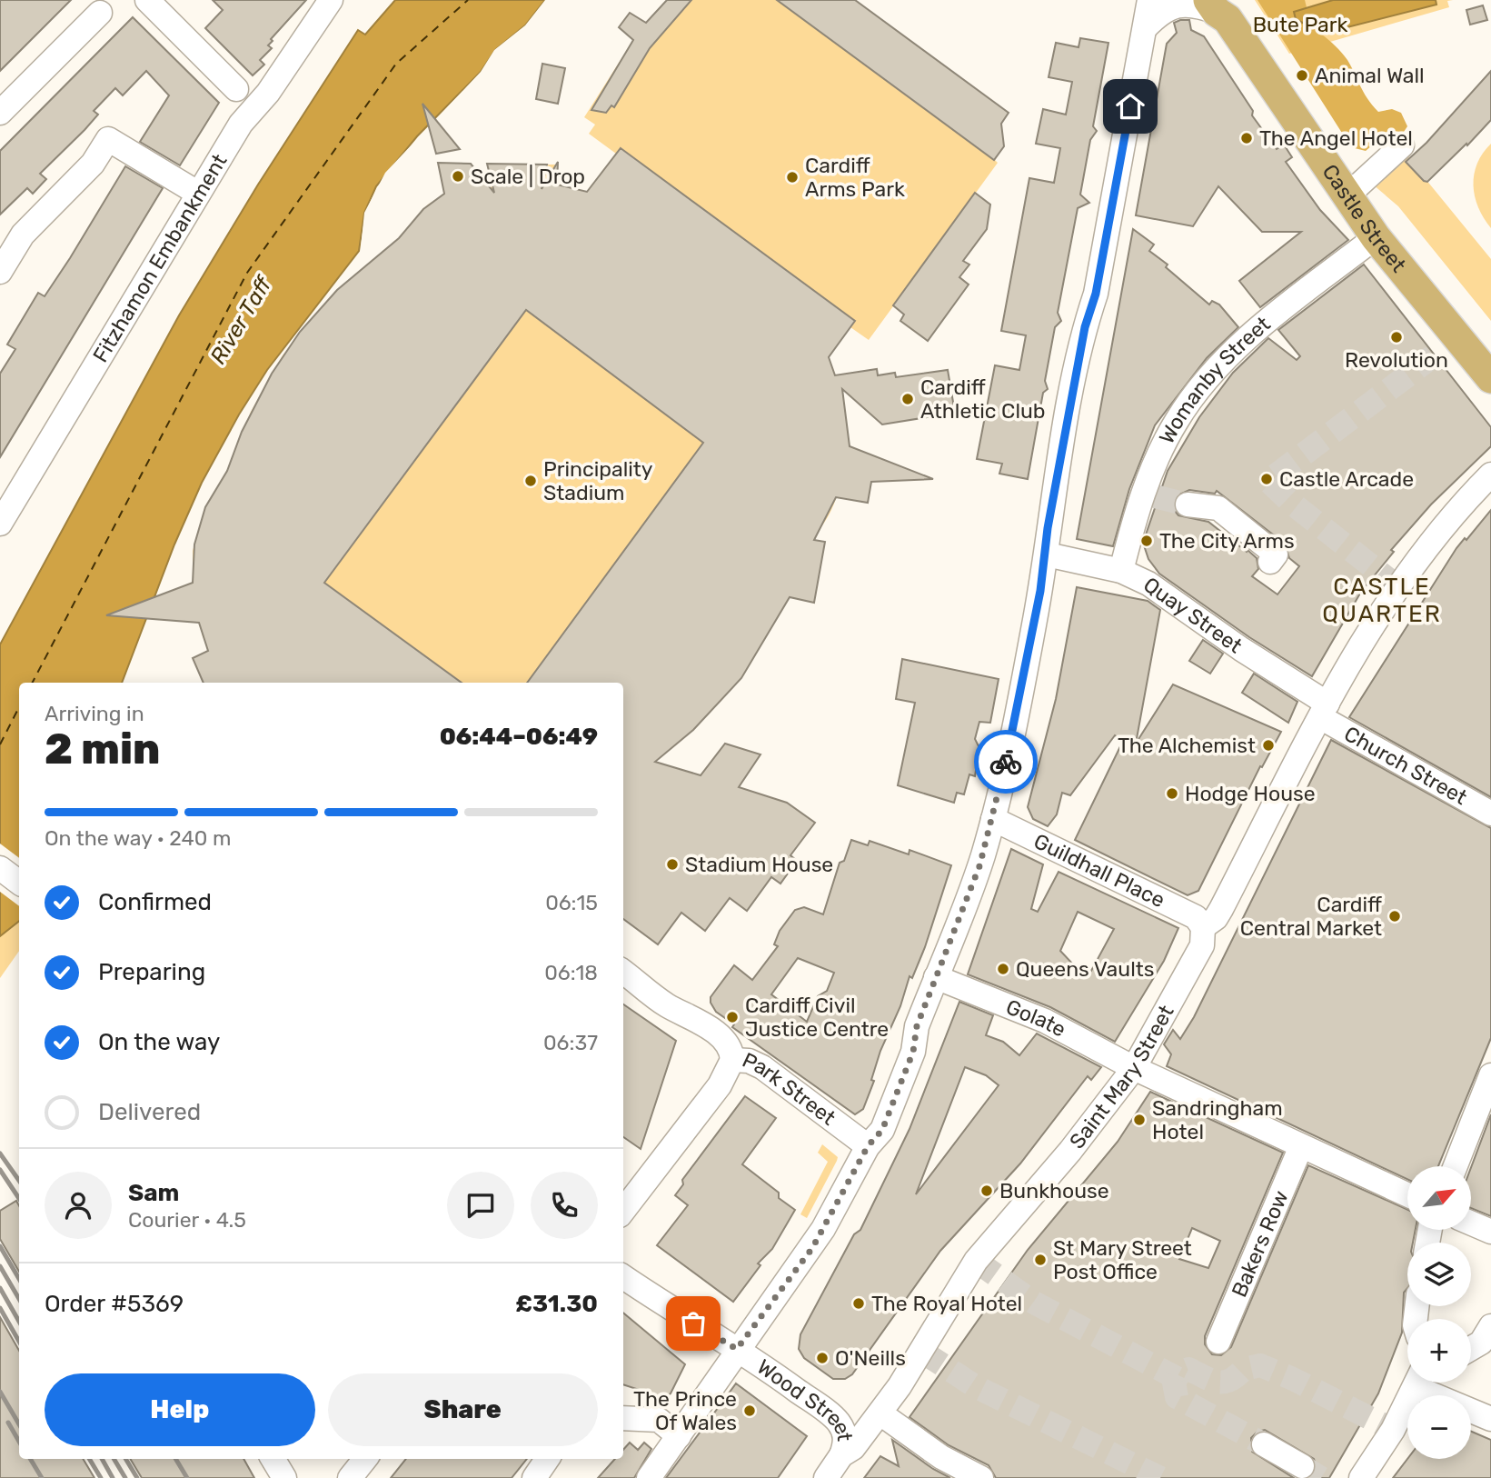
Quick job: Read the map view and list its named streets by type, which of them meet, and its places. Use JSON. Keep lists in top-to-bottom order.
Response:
{
  "streets": {
    "main road": ["Castle Street"],
    "street": [
      "Fitzhamon Embankment",
      "Womanby Street",
      "Quay Street",
      "Church Street",
      "Guildhall Place",
      "Golate",
      "Saint Mary Street",
      "Park Street",
      "Bakers Row",
      "Wood Street"
    ]
  },
  "crossings": [
    ["Castle Street", "Womanby Street"],
    ["Womanby Street", "Quay Street"],
    ["Quay Street", "Church Street"],
    ["Quay Street", "Saint Mary Street"],
    ["Church Street", "Saint Mary Street"],
    ["Guildhall Place", "Saint Mary Street"],
    ["Golate", "Saint Mary Street"],
    ["Golate", "Bakers Row"],
    ["Saint Mary Street", "Wood Street"]
  ],
  "districts": ["CASTLE QUARTER"],
  "water": ["River Taff"],
  "parks": ["Bute Park"],
  "places": [
    "Animal Wall",
    "The Angel Hotel",
    "Scale | Drop",
    "Cardiff Arms Park",
    "Revolution",
    "Cardiff Athletic Club",
    "Castle Arcade",
    "Principality Stadium",
    "The City Arms",
    "The Alchemist",
    "Hodge House",
    "Stadium House",
    "Cardiff Central Market",
    "Queens Vaults",
    "Cardiff Civil Justice Centre",
    "Sandringham Hotel",
    "Bunkhouse",
    "St Mary Street Post Office",
    "The Royal Hotel",
    "O'Neills",
    "The Prince Of Wales"
  ],
  "north": "top right",
  "page": {
    "heading": ["2 min", "Arriving in", "06:44–06:49"],
    "panel": [
      "Sam",
      "Courier · 4.5",
      "Order #5369",
      "£31.30"
    ],
    "bar": "On the way · 240 m",
    "list": [
      ["Confirmed", "06:15"],
      ["Preparing", "06:18"],
      ["On the way", "06:37"],
      "Delivered"
    ],
    "map_buttons": ["+", "−"],
    "buttons": ["Help", "Share"]
  }
}
